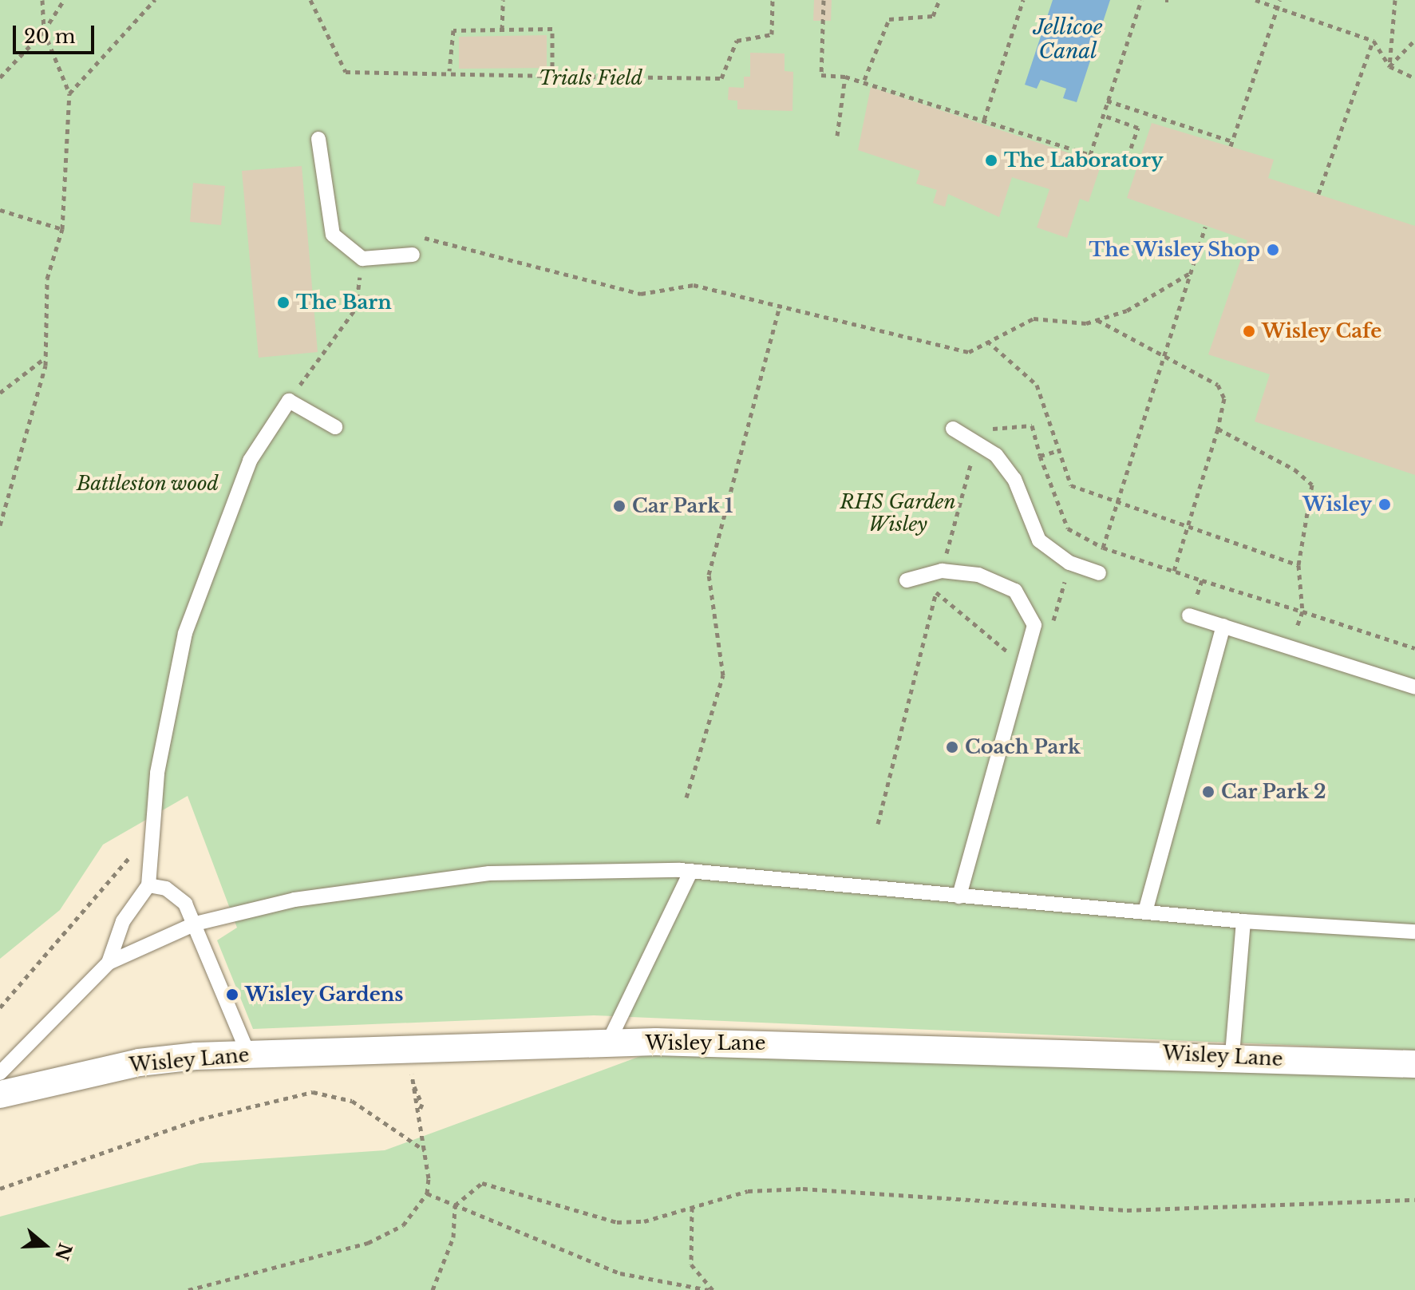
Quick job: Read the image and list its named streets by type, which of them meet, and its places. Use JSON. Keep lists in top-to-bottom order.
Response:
{
  "streets": {
    "street": ["Wisley Lane"]
  },
  "water": ["Jellicoe Canal"],
  "parks": ["Trials Field", "Battleston wood", "RHS Garden Wisley"],
  "places": [
    "The Laboratory",
    "The Wisley Shop",
    "The Barn",
    "Wisley Cafe",
    "Wisley",
    "Car Park 1",
    "Coach Park",
    "Car Park 2",
    "Wisley Gardens"
  ],
  "scale_bar": "20 m",
  "north": "right"
}
